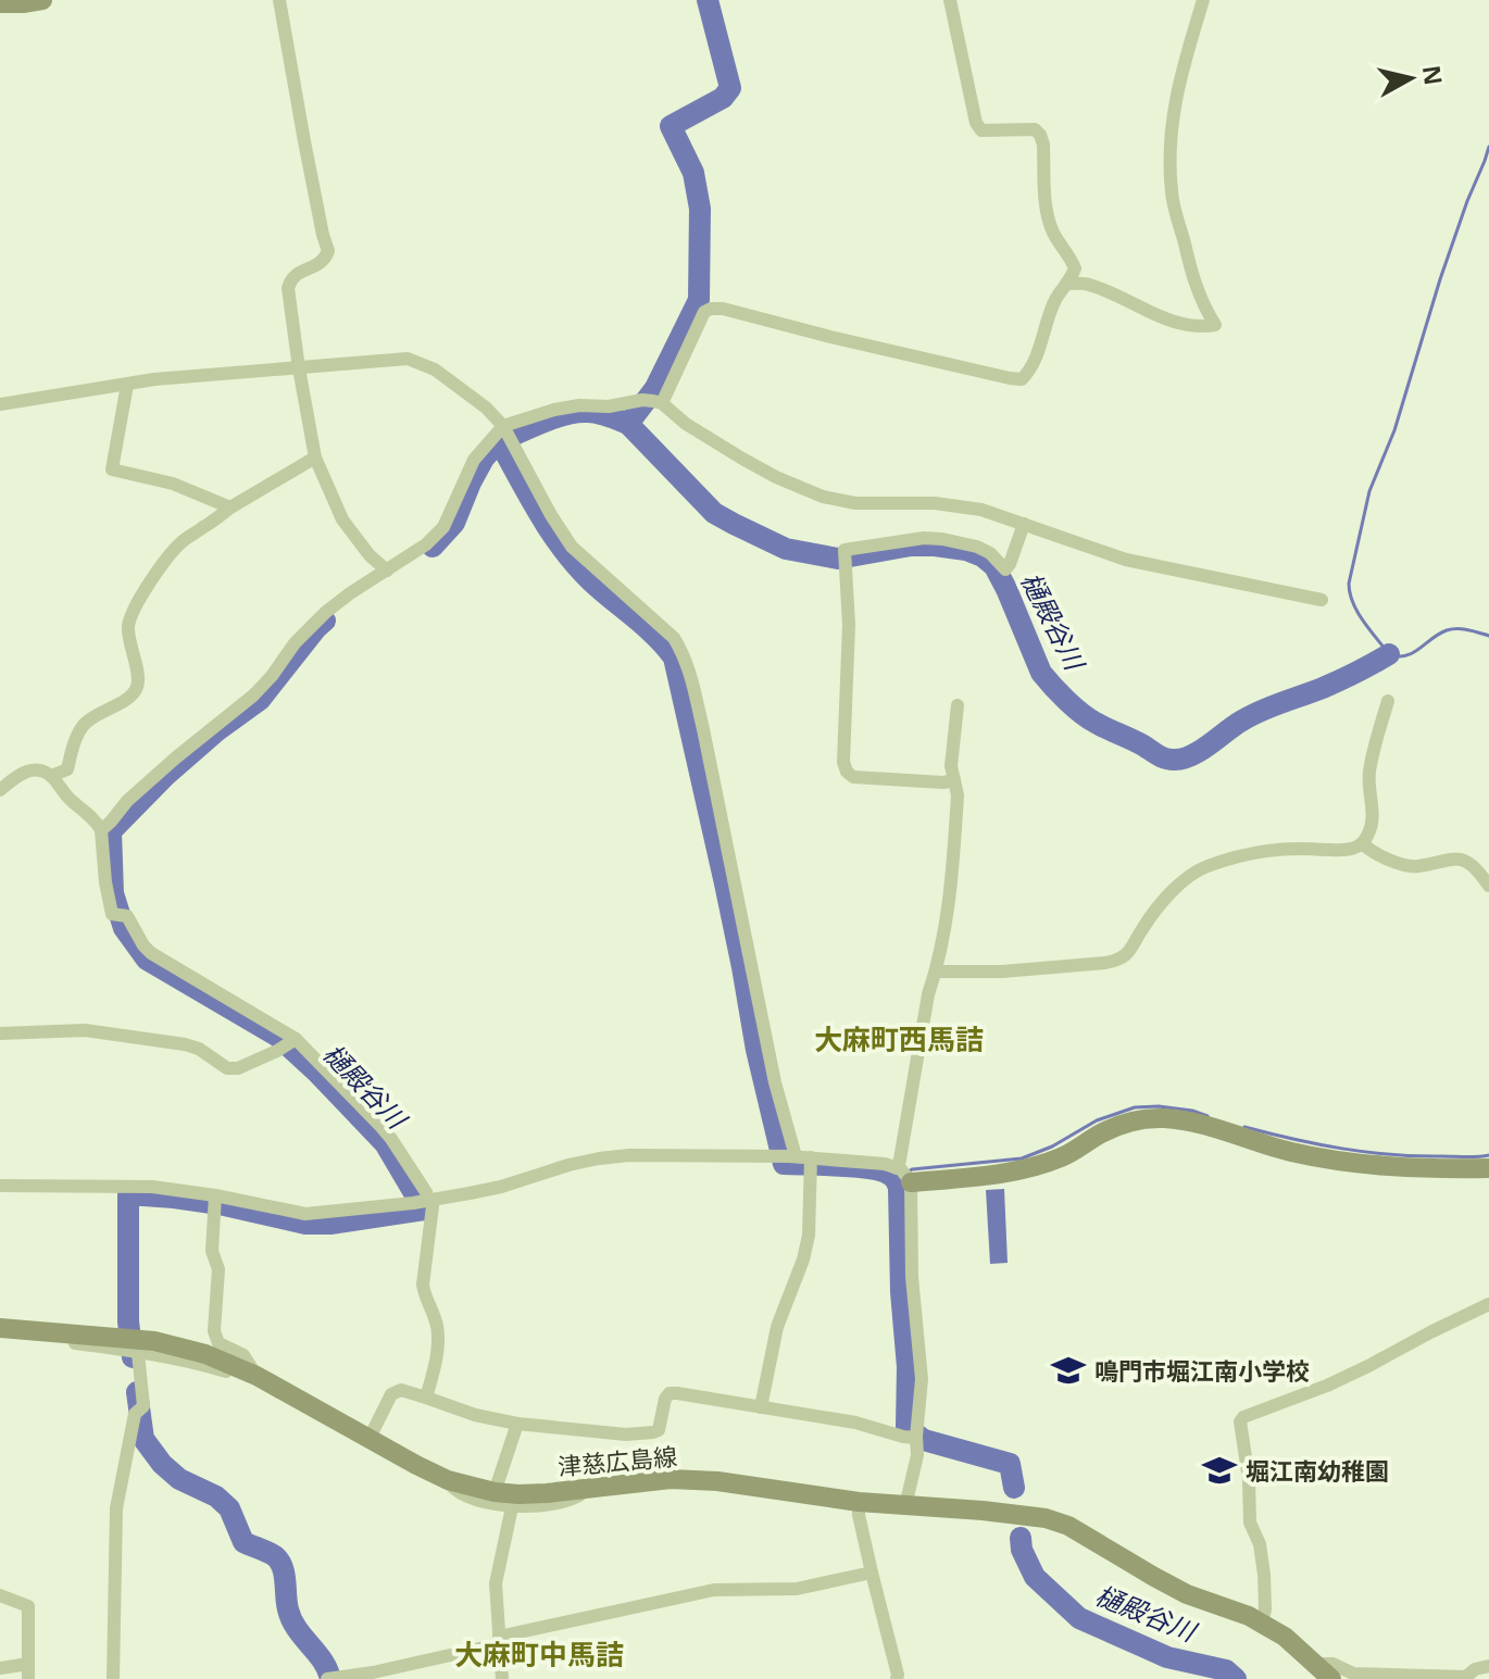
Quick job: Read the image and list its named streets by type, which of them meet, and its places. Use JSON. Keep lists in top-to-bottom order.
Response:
{
  "streets": {
    "main road": ["津慈広島線"]
  },
  "districts": ["大麻町西馬詰", "大麻町中馬詰"],
  "water": ["樋殿谷川"],
  "places": {
    "school or university": ["鳴門市堀江南小学校", "堀江南幼稚園"]
  },
  "north": "right"
}
